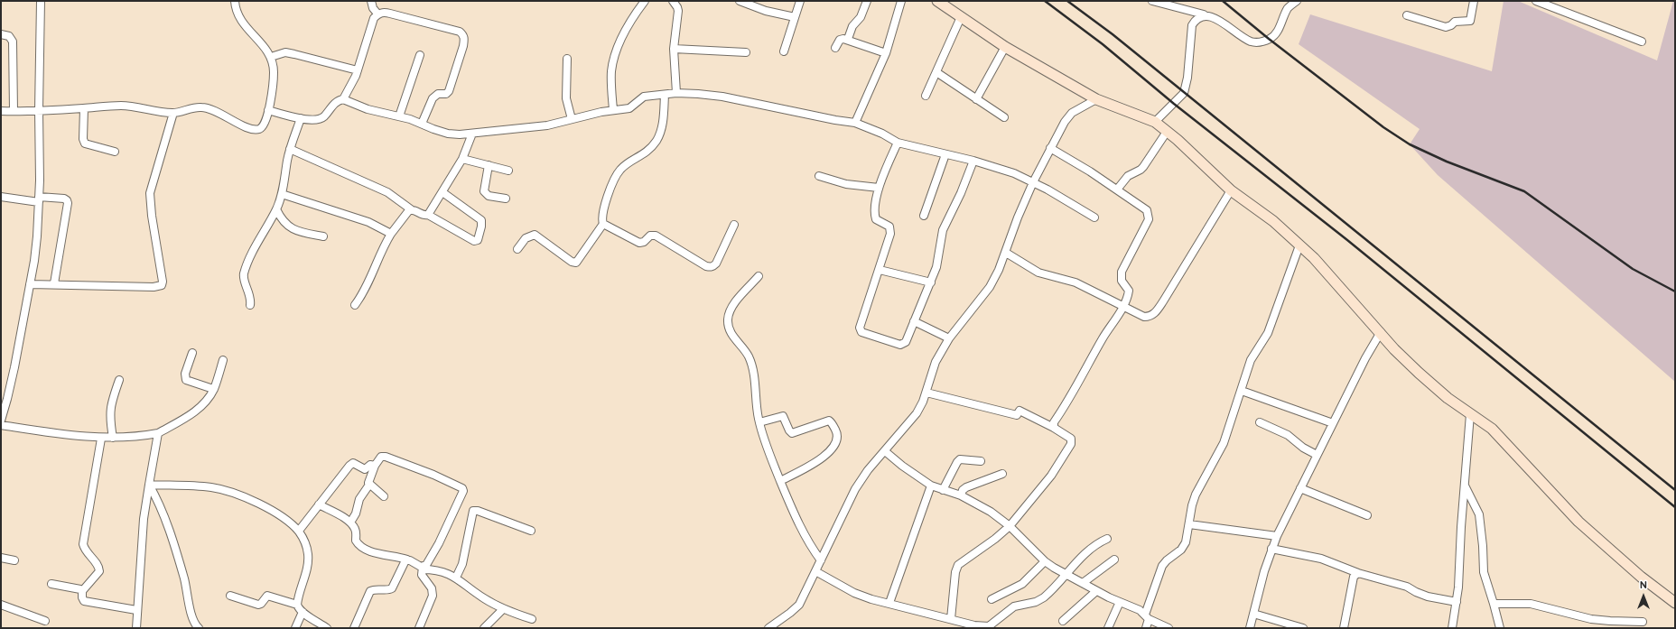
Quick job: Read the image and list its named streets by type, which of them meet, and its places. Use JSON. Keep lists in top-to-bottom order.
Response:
{
  "north": "top"
}
